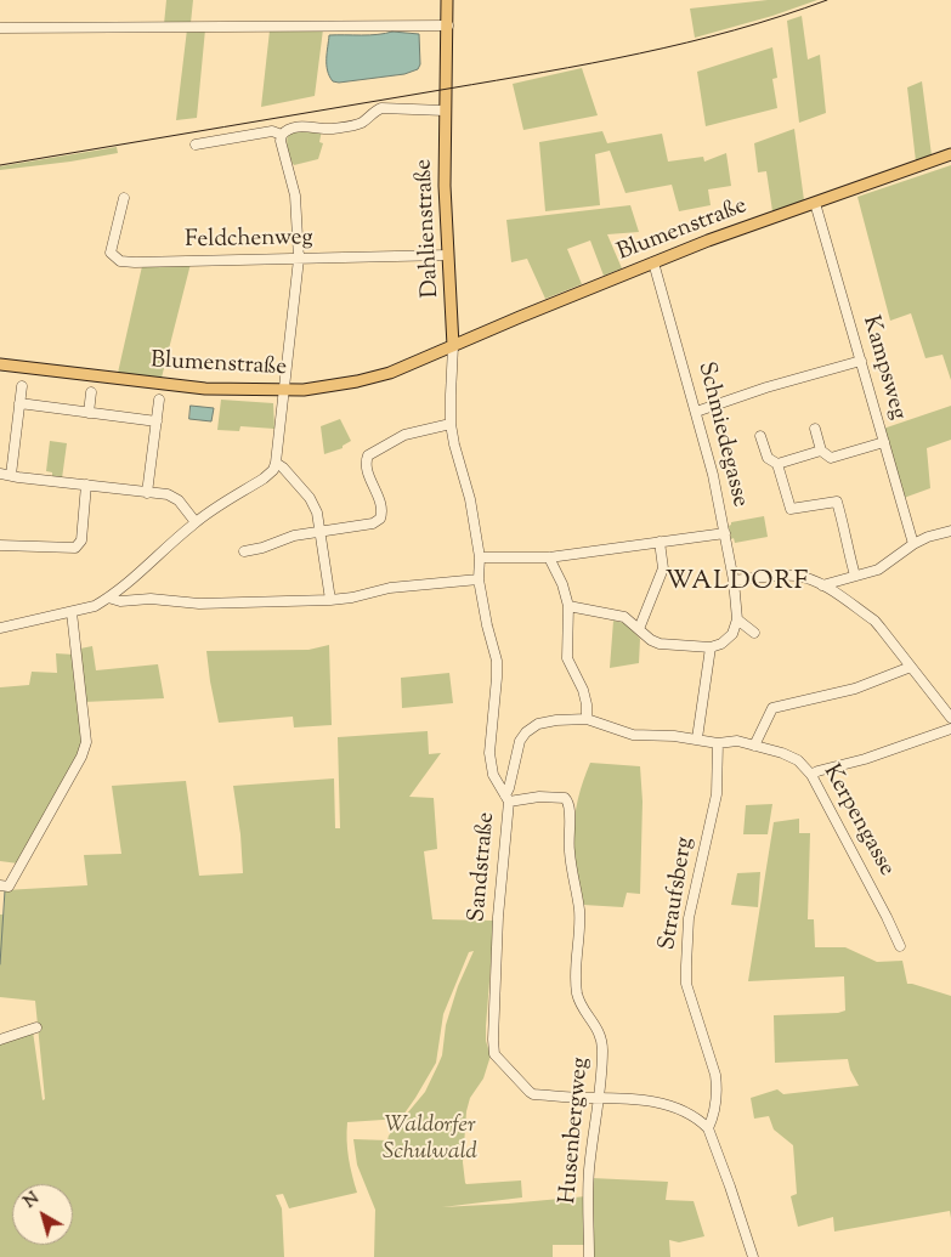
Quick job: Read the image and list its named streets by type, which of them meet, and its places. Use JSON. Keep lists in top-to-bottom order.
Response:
{
  "streets": {
    "main road": ["Dahlienstraße", "Blumenstraße"],
    "street": [
      "Feldchenweg",
      "Kampsweg",
      "Schmiedegasse",
      "Kerpengasse",
      "Sandstraße",
      "Straufsberg",
      "Husenbergweg"
    ]
  },
  "crossings": [
    ["Dahlienstraße", "Blumenstraße"],
    ["Dahlienstraße", "Feldchenweg"],
    ["Dahlienstraße", "Sandstraße"],
    ["Blumenstraße", "Kampsweg"],
    ["Blumenstraße", "Schmiedegasse"],
    ["Blumenstraße", "Sandstraße"],
    ["Kerpengasse", "Straufsberg"],
    ["Sandstraße", "Straufsberg"],
    ["Sandstraße", "Husenbergweg"]
  ],
  "districts": ["WALDORF"],
  "parks": ["Waldorfer Schulwald"],
  "north": "top left"
}
